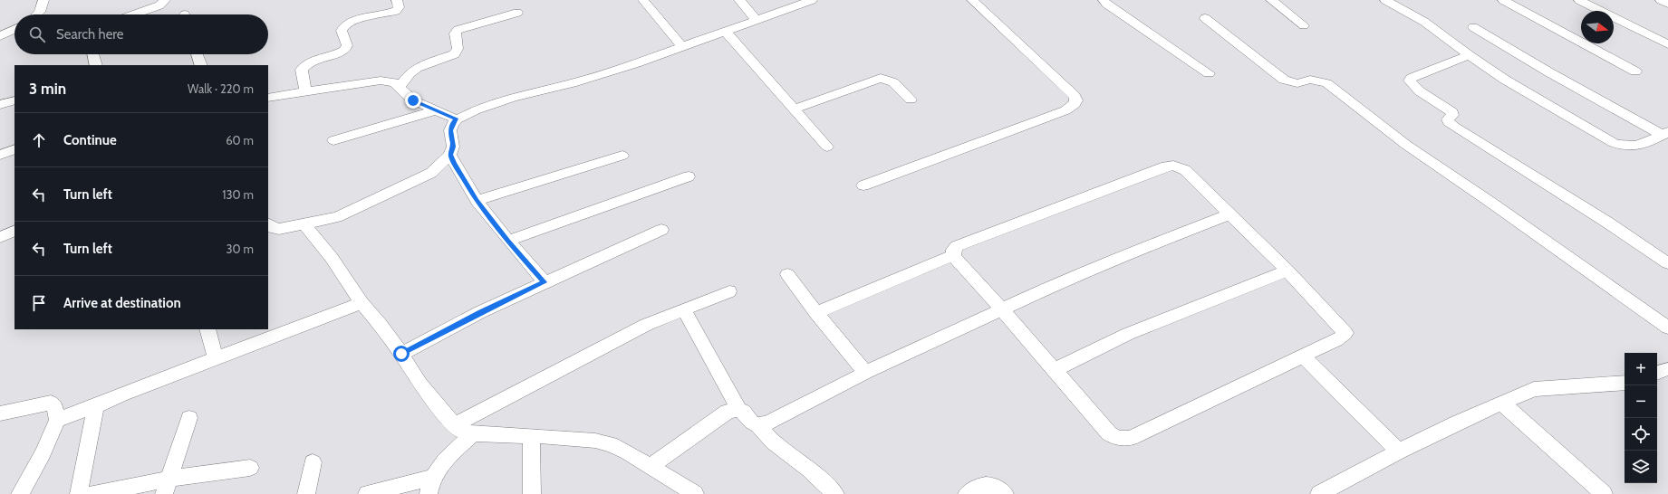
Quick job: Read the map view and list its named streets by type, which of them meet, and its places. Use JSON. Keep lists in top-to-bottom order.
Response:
{
  "north": "right",
  "page": {
    "search": "Search here",
    "heading": ["3 min", "Walk · 220 m"],
    "list": [
      ["Continue", "60 m"],
      ["Turn left", "130 m"],
      ["Turn left", "30 m"],
      "Arrive at destination"
    ],
    "map_buttons": ["+", "−"]
  }
}
